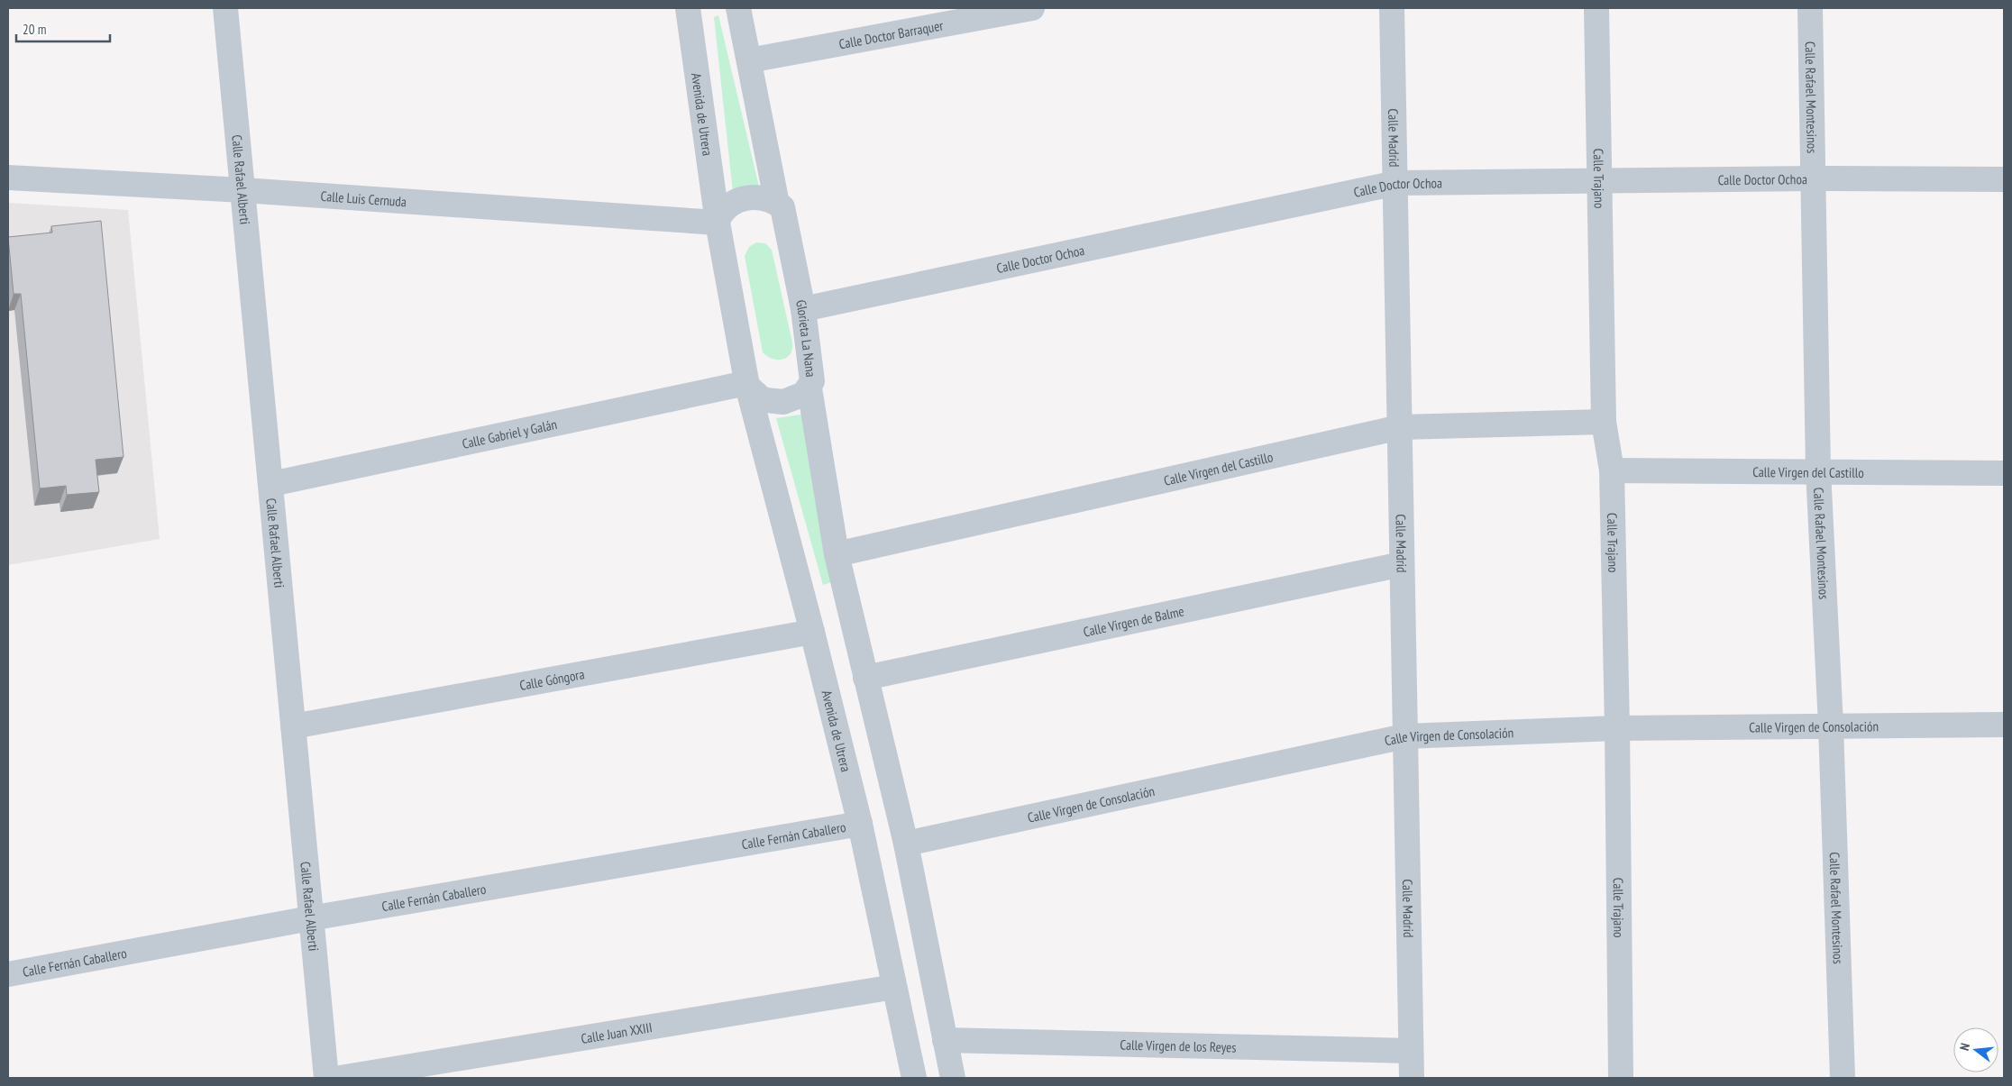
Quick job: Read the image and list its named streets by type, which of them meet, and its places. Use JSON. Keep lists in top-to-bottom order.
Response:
{
  "streets": {
    "street": [
      "Calle Doctor Barraquer",
      "Calle Rafael Montesinos",
      "Avenida de Utrera",
      "Calle Madrid",
      "Calle Trajano",
      "Calle Rafael Alberti",
      "Calle Doctor Ochoa",
      "Calle Luis Cernuda",
      "Glorieta La Nana",
      "Calle Gabriel y Galán",
      "Calle Virgen del Castillo",
      "Calle Virgen de Balme",
      "Calle Góngora",
      "Calle Virgen de Consolación",
      "Calle Fernán Caballero",
      "Calle Juan XXIII",
      "Calle Virgen de los Reyes"
    ]
  },
  "crossings": [
    ["Calle Rafael Montesinos", "Calle Doctor Ochoa"],
    ["Calle Rafael Montesinos", "Calle Virgen del Castillo"],
    ["Calle Rafael Montesinos", "Calle Virgen de Consolación"],
    ["Avenida de Utrera", "Calle Luis Cernuda"],
    ["Avenida de Utrera", "Glorieta La Nana"],
    ["Avenida de Utrera", "Calle Gabriel y Galán"],
    ["Avenida de Utrera", "Calle Góngora"],
    ["Avenida de Utrera", "Calle Fernán Caballero"],
    ["Avenida de Utrera", "Calle Juan XXIII"],
    ["Calle Madrid", "Calle Doctor Ochoa"],
    ["Calle Madrid", "Calle Virgen del Castillo"],
    ["Calle Madrid", "Calle Virgen de Balme"],
    ["Calle Madrid", "Calle Virgen de Consolación"],
    ["Calle Madrid", "Calle Virgen de los Reyes"],
    ["Calle Trajano", "Calle Doctor Ochoa"],
    ["Calle Trajano", "Calle Virgen del Castillo"],
    ["Calle Trajano", "Calle Virgen de Consolación"],
    ["Calle Rafael Alberti", "Calle Luis Cernuda"],
    ["Calle Rafael Alberti", "Calle Gabriel y Galán"],
    ["Calle Rafael Alberti", "Calle Góngora"],
    ["Calle Rafael Alberti", "Calle Fernán Caballero"],
    ["Calle Doctor Ochoa", "Glorieta La Nana"],
    ["Glorieta La Nana", "Calle Gabriel y Galán"]
  ],
  "scale_bar": "20 m",
  "north": "left"
}
